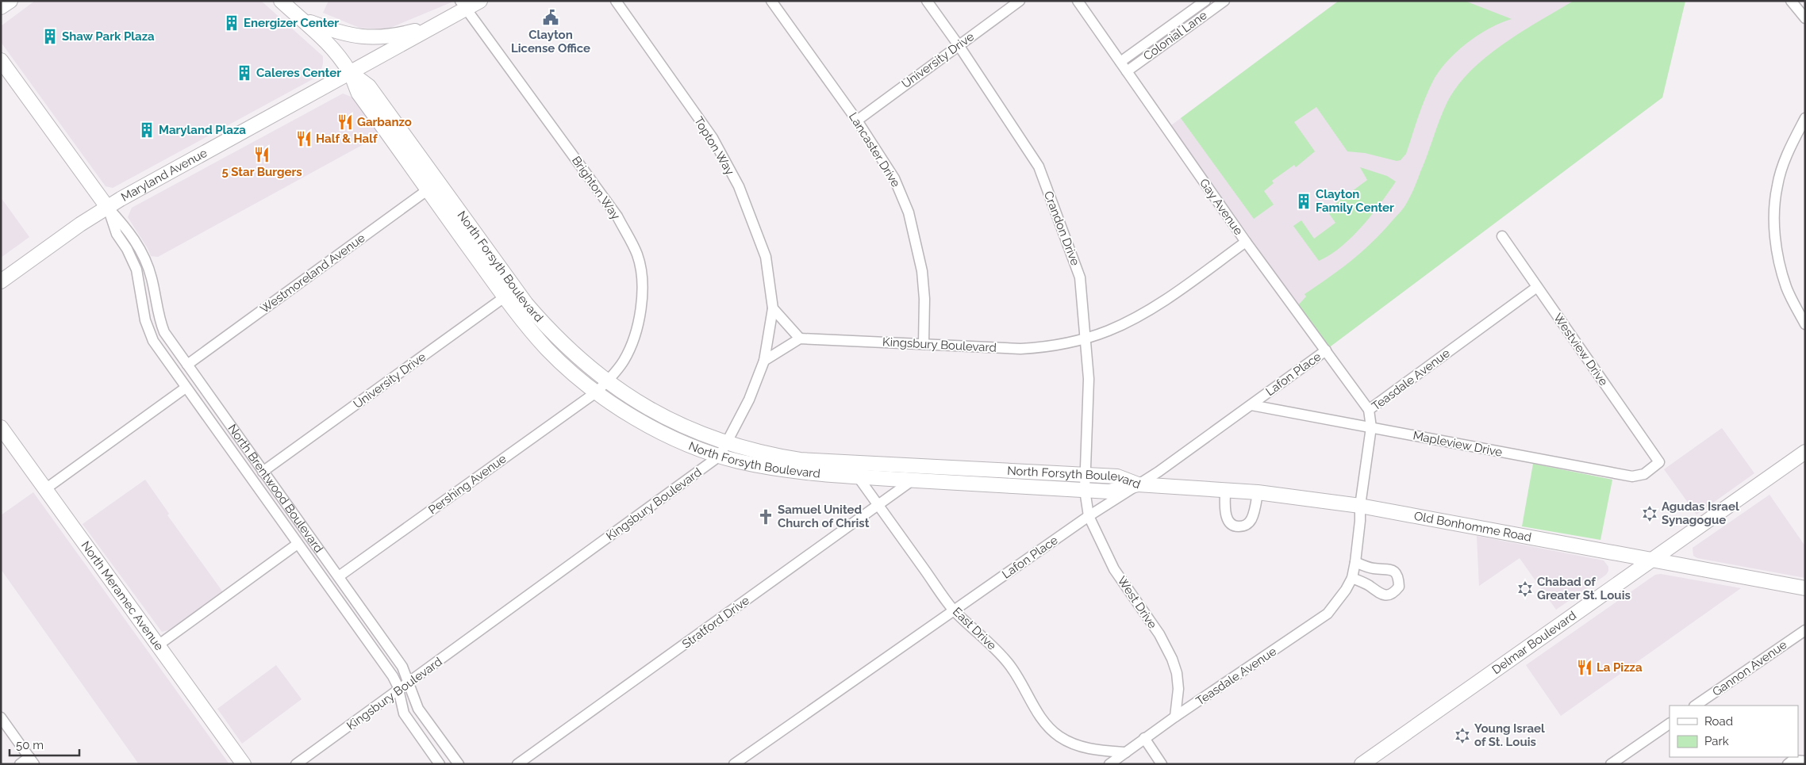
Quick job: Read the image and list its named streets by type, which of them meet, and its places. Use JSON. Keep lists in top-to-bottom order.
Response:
{
  "streets": {
    "street": [
      "Colonial Lane",
      "University Drive",
      "Topton Way",
      "Lancaster Drive",
      "Maryland Avenue",
      "Brighton Way",
      "Gay Avenue",
      "Crandon Drive",
      "North Forsyth Boulevard",
      "Westmoreland Avenue",
      "Kingsbury Boulevard",
      "Westview Drive",
      "Lafon Place",
      "Teasdale Avenue",
      "Mapleview Drive",
      "Pershing Avenue",
      "North Brentwood Boulevard",
      "Old Bonhomme Road",
      "North Meramec Avenue",
      "West Drive",
      "Stratford Drive",
      "East Drive",
      "Delmar Boulevard",
      "Gannon Avenue"
    ]
  },
  "crossings": [
    ["Colonial Lane", "Gay Avenue"],
    ["University Drive", "Lancaster Drive"],
    ["University Drive", "Crandon Drive"],
    ["University Drive", "North Forsyth Boulevard"],
    ["University Drive", "North Brentwood Boulevard"],
    ["Topton Way", "Kingsbury Boulevard"],
    ["Lancaster Drive", "Kingsbury Boulevard"],
    ["Maryland Avenue", "Brighton Way"],
    ["Maryland Avenue", "North Forsyth Boulevard"],
    ["Maryland Avenue", "North Brentwood Boulevard"],
    ["Brighton Way", "North Forsyth Boulevard"],
    ["Brighton Way", "Pershing Avenue"],
    ["Gay Avenue", "Kingsbury Boulevard"],
    ["Gay Avenue", "Lafon Place"],
    ["Gay Avenue", "Teasdale Avenue"],
    ["Crandon Drive", "North Forsyth Boulevard"],
    ["Crandon Drive", "Kingsbury Boulevard"],
    ["Crandon Drive", "West Drive"],
    ["North Forsyth Boulevard", "Westmoreland Avenue"],
    ["North Forsyth Boulevard", "Kingsbury Boulevard"],
    ["North Forsyth Boulevard", "Lafon Place"],
    ["North Forsyth Boulevard", "Pershing Avenue"],
    ["North Forsyth Boulevard", "Old Bonhomme Road"],
    ["North Forsyth Boulevard", "West Drive"],
    ["North Forsyth Boulevard", "Stratford Drive"],
    ["North Forsyth Boulevard", "East Drive"],
    ["Westmoreland Avenue", "North Brentwood Boulevard"],
    ["Kingsbury Boulevard", "North Brentwood Boulevard"],
    ["Westview Drive", "Teasdale Avenue"],
    ["Westview Drive", "Mapleview Drive"],
    ["Lafon Place", "Mapleview Drive"],
    ["Lafon Place", "Old Bonhomme Road"],
    ["Lafon Place", "West Drive"],
    ["Lafon Place", "East Drive"],
    ["Teasdale Avenue", "Mapleview Drive"],
    ["Teasdale Avenue", "Old Bonhomme Road"],
    ["Teasdale Avenue", "West Drive"],
    ["Teasdale Avenue", "East Drive"],
    ["Pershing Avenue", "North Brentwood Boulevard"],
    ["Old Bonhomme Road", "Delmar Boulevard"],
    ["Stratford Drive", "East Drive"]
  ],
  "places": {
    "public building": ["Clayton License Office"],
    "building": [
      "Energizer Center",
      "Shaw Park Plaza",
      "Caleres Center",
      "Maryland Plaza",
      "Clayton Family Center"
    ],
    "restaurant": [
      "Garbanzo",
      "Half & Half",
      "5 Star Burgers",
      "La Pizza"
    ],
    "synagogue": ["Agudas Israel Synagogue", "Chabad of Greater St. Louis", "Young Israel of St. Louis"],
    "church": ["Samuel United Church of Christ"]
  },
  "legend": ["Road", "Park"],
  "scale_bar": "50 m"
}
